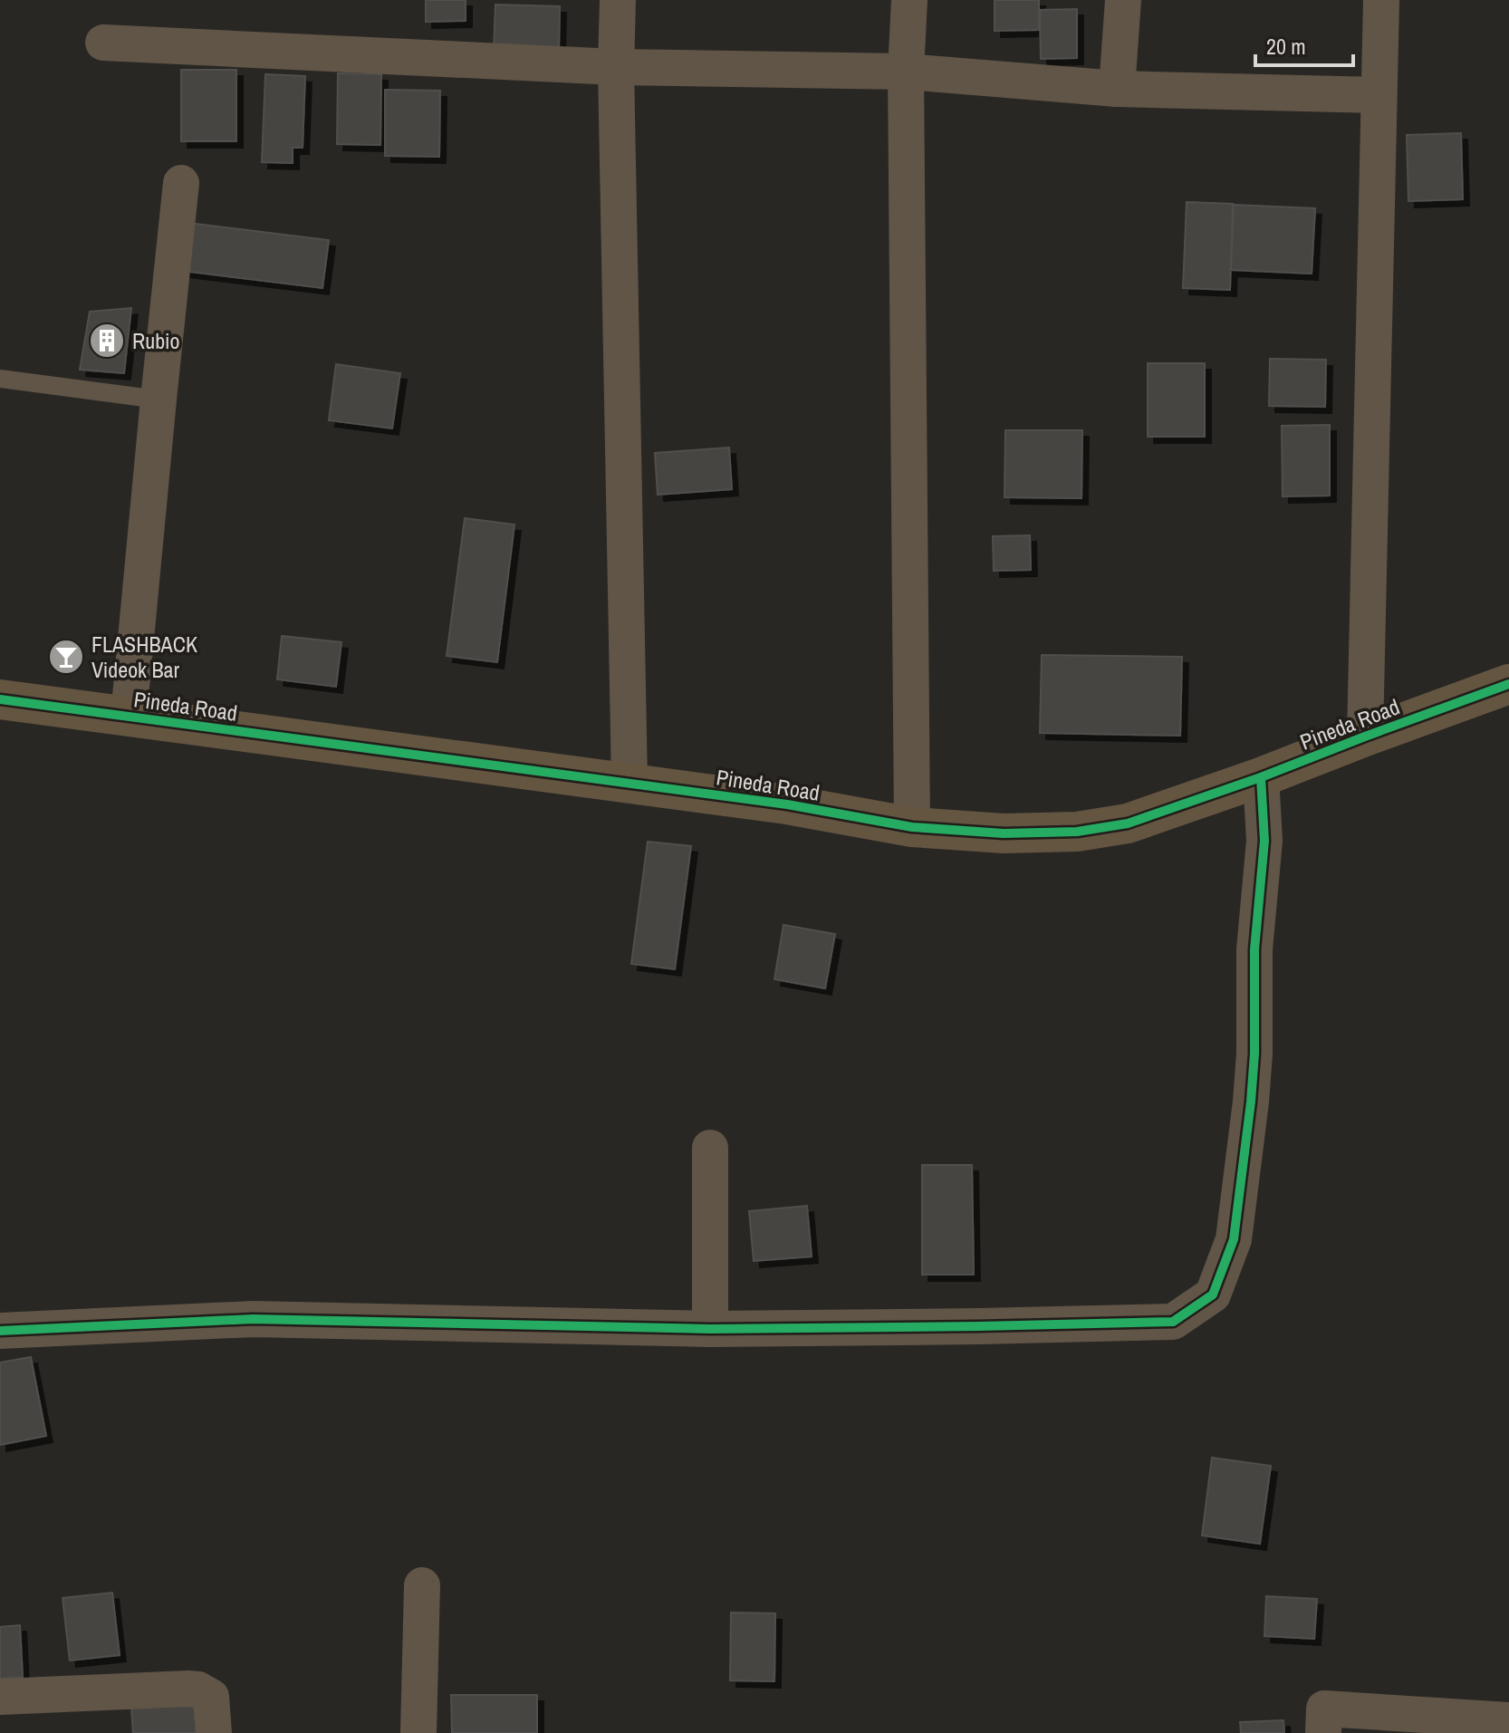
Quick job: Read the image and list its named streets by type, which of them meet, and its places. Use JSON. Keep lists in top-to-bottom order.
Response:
{
  "streets": {
    "street": ["Pineda Road"]
  },
  "places": {
    "building": ["Rubio"],
    "bar": ["FLASHBACK Videok Bar"]
  },
  "scale_bar": "20 m"
}
